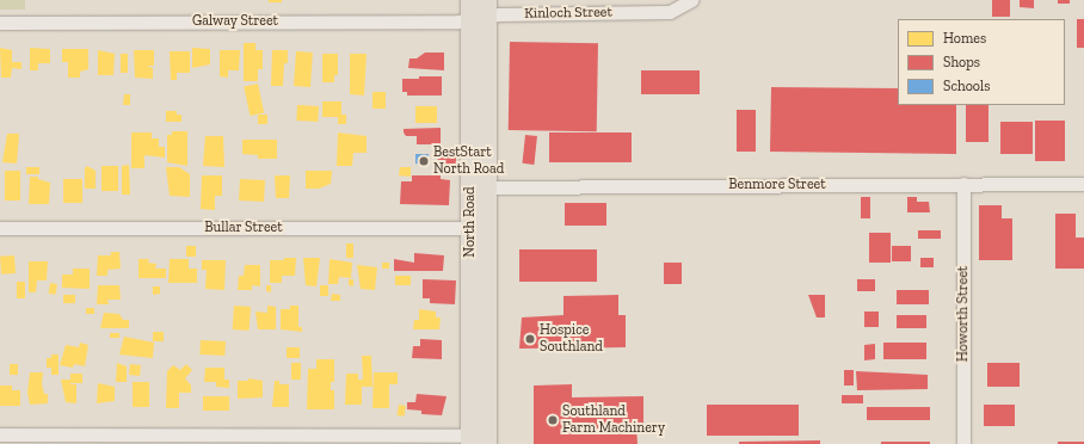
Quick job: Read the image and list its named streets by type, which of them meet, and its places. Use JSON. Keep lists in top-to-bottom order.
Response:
{
  "streets": {
    "main road": ["North Road"],
    "street": [
      "Kinloch Street",
      "Galway Street",
      "Benmore Street",
      "Bullar Street",
      "Howorth Street"
    ]
  },
  "crossings": [
    ["Kinloch Street", "Galway Street"],
    ["Kinloch Street", "North Road"],
    ["Galway Street", "North Road"],
    ["Benmore Street", "North Road"],
    ["Benmore Street", "Howorth Street"],
    ["North Road", "Bullar Street"]
  ],
  "places": ["BestStart North Road", "Hospice Southland", "Southland Farm Machinery"],
  "legend": ["Homes", "Shops", "Schools"]
}
